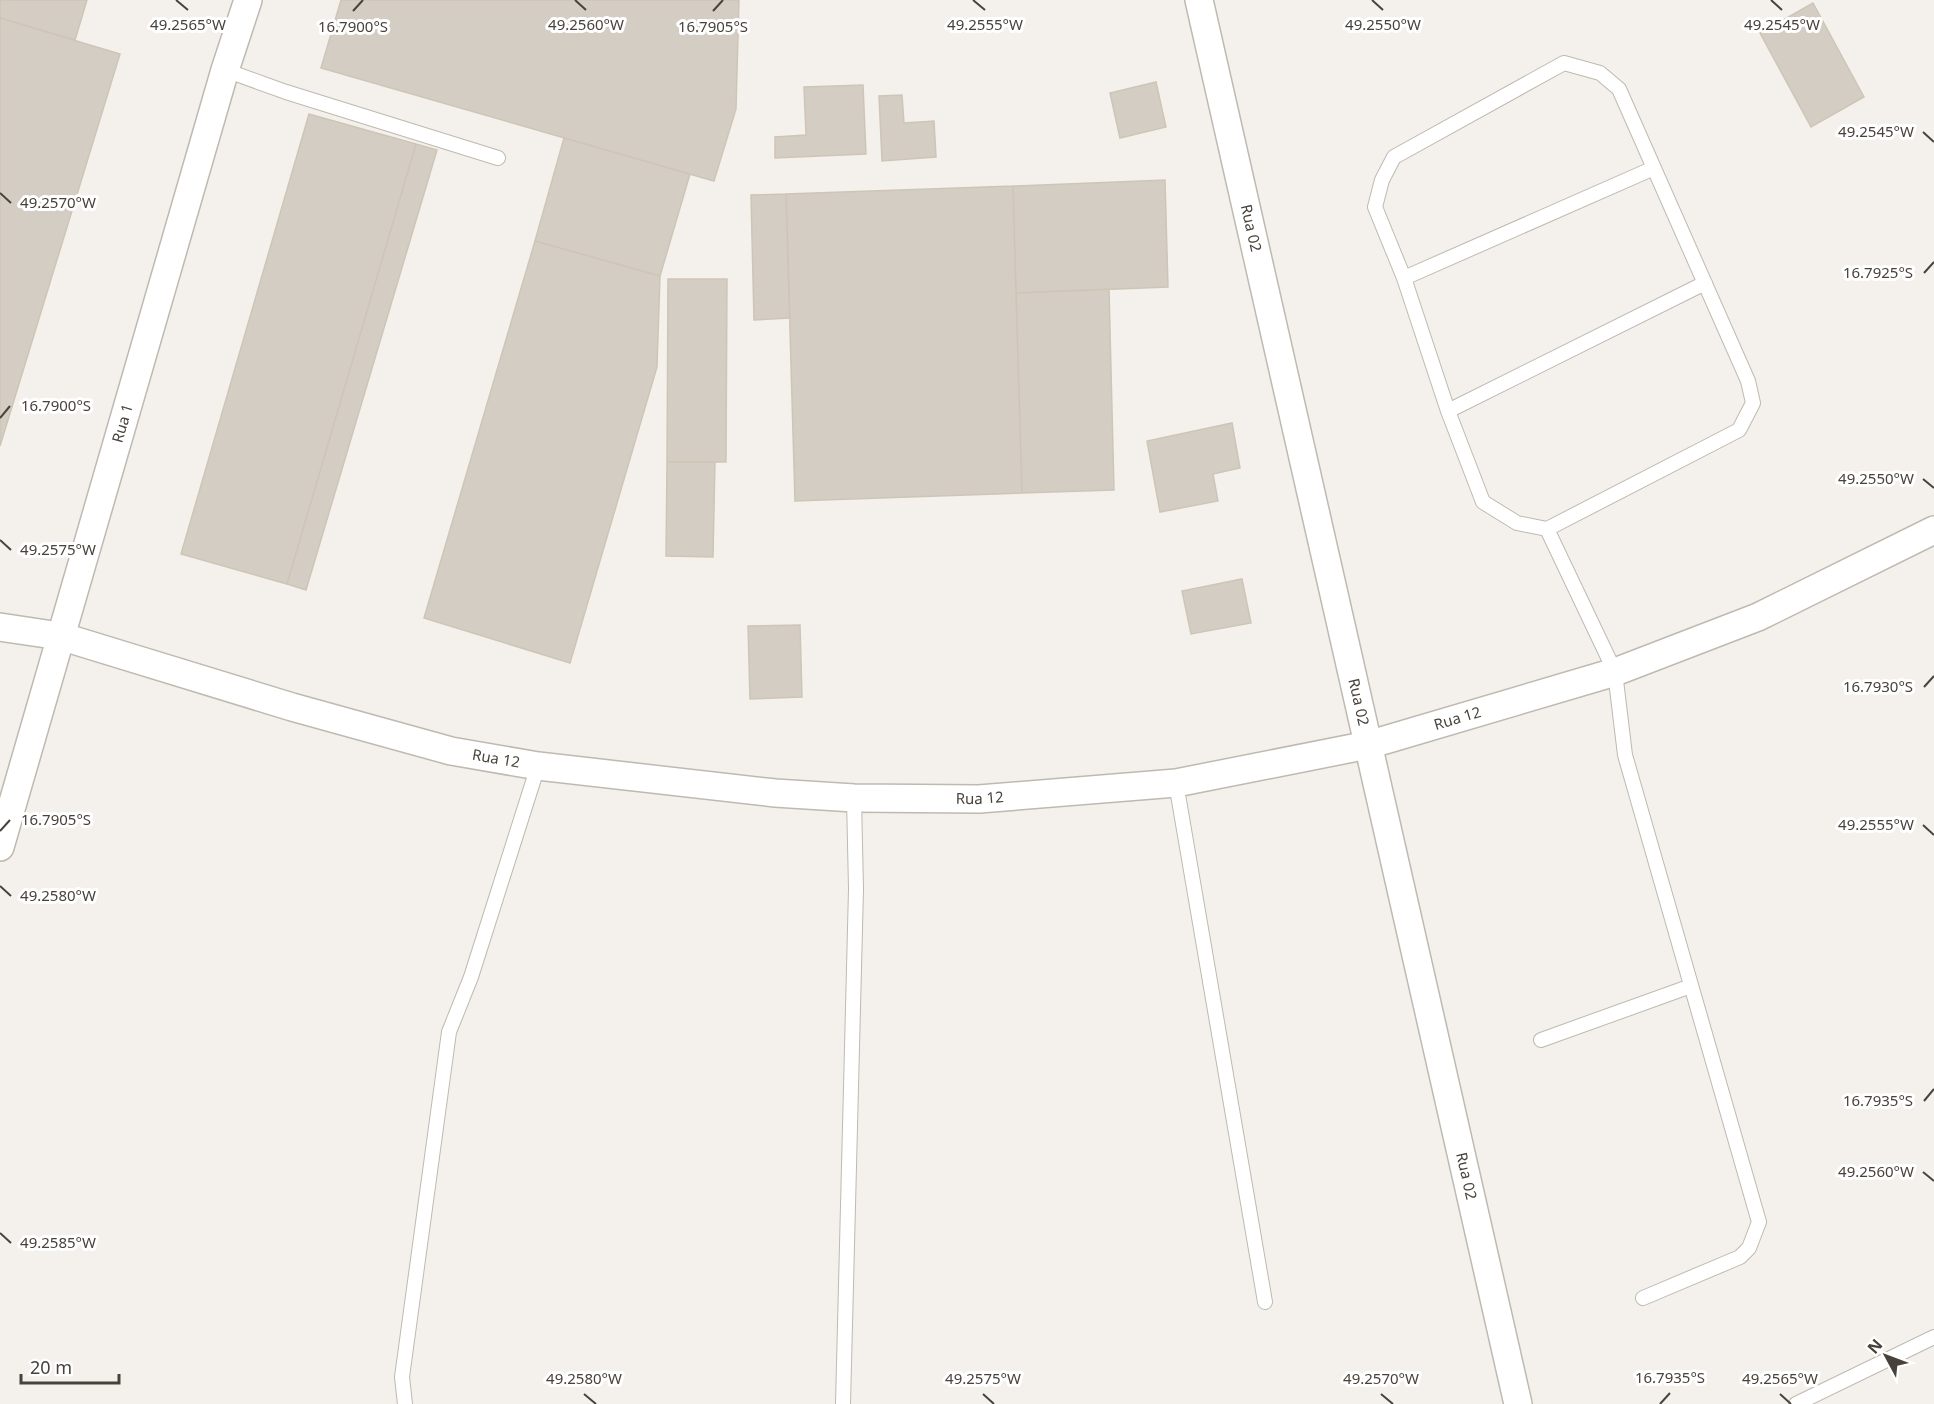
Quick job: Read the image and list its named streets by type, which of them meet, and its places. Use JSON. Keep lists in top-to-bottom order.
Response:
{
  "streets": {
    "street": ["Rua 02", "Rua 1", "Rua 12"]
  },
  "crossings": [
    ["Rua 02", "Rua 12"],
    ["Rua 1", "Rua 12"]
  ],
  "scale_bar": "20 m",
  "north": "top left",
  "coordinates": [
    "49.2555°W",
    "49.2545°W",
    "49.2565°W",
    "49.2560°W",
    "49.2550°W",
    "16.7900°S",
    "16.7905°S",
    "49.2570°W",
    "16.7925°S",
    "49.2575°W",
    "16.7930°S",
    "49.2580°W",
    "16.7935°S",
    "49.2585°W"
  ]
}
